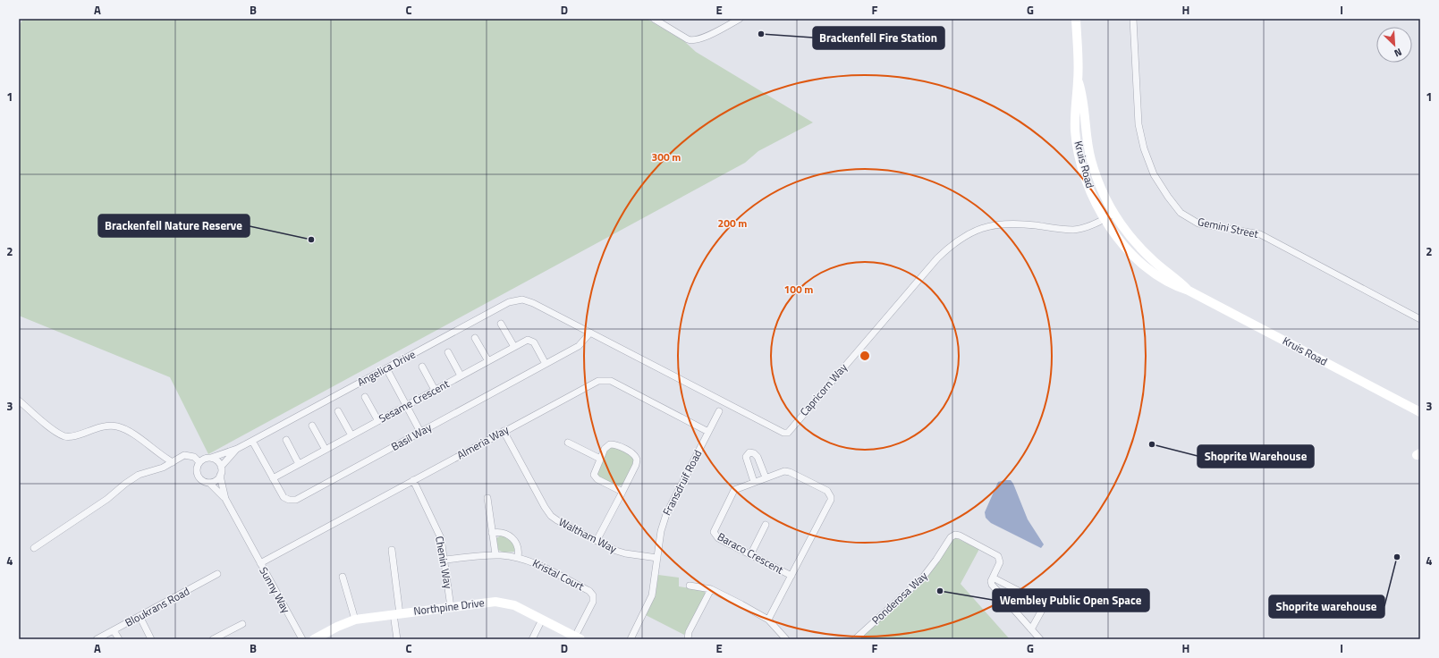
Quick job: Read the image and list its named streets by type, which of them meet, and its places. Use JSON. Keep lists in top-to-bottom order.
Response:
{
  "streets": {
    "street": [
      "Kruis Road",
      "Gemini Street",
      "Angelica Drive",
      "Capricorn Way",
      "Sesame Crescent",
      "Basil Way",
      "Almeria Way",
      "Fransdruif Road",
      "Waltham Way",
      "Baraco Crescent",
      "Chenin Way",
      "Kristal Court",
      "Sunny Way",
      "Ponderosa Way",
      "Bloukrans Road",
      "Northpine Drive"
    ]
  },
  "crossings": [
    ["Kruis Road", "Capricorn Way"],
    ["Angelica Drive", "Capricorn Way"],
    ["Angelica Drive", "Basil Way"],
    ["Capricorn Way", "Basil Way"],
    ["Sesame Crescent", "Basil Way"],
    ["Almeria Way", "Fransdruif Road"],
    ["Almeria Way", "Waltham Way"],
    ["Almeria Way", "Chenin Way"],
    ["Almeria Way", "Sunny Way"],
    ["Fransdruif Road", "Waltham Way"],
    ["Chenin Way", "Kristal Court"],
    ["Chenin Way", "Northpine Drive"],
    ["Kristal Court", "Northpine Drive"]
  ],
  "places": [
    "Brackenfell Fire Station",
    "Brackenfell Nature Reserve",
    "Shoprite Warehouse",
    "Shoprite warehouse",
    "Wembley Public Open Space"
  ],
  "north": "bottom right",
  "grid": {
    "columns": [
      "A",
      "B",
      "C",
      "D",
      "E",
      "F",
      "G",
      "H",
      "I"
    ],
    "rows": [
      "1",
      "2",
      "3",
      "4"
    ]
  },
  "rings": ["300 m", "200 m", "100 m"]
}
